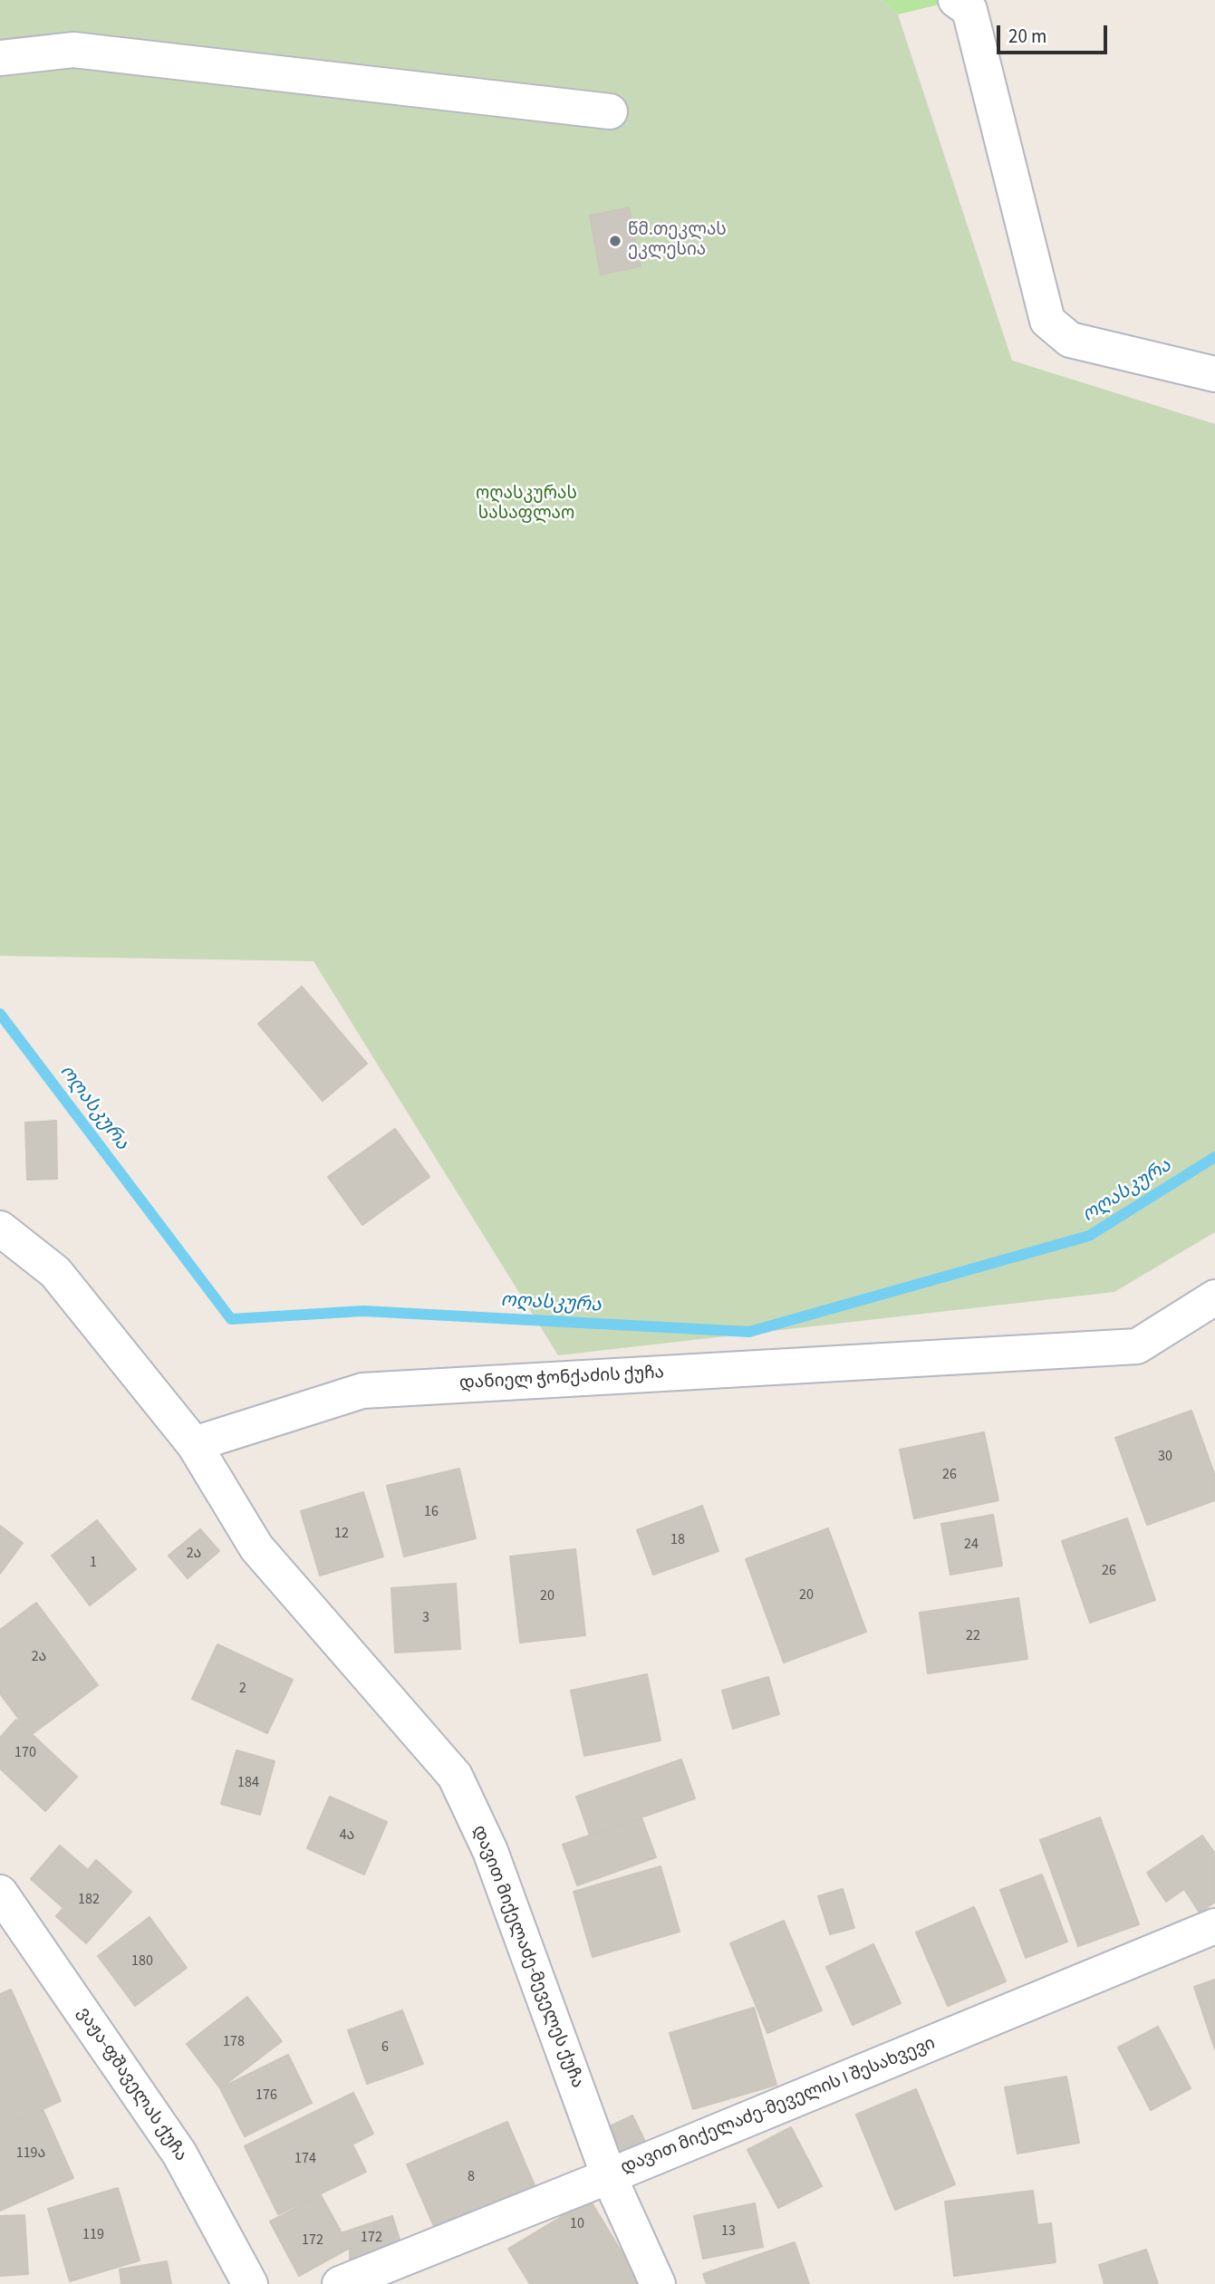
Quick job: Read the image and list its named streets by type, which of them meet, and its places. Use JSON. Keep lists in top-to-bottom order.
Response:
{
  "streets": {
    "street": [
      "დანიელ ჭონქაძის ქუჩა",
      "დავით მიქელაძე-მეველეს ქუჩა",
      "ვაჟა-ფშაველას ქუჩა",
      "დავით მიქელაძე-მეველის I შესახვევი"
    ]
  },
  "crossings": [
    ["დანიელ ჭონქაძის ქუჩა", "დავით მიქელაძე-მეველეს ქუჩა"],
    ["დავით მიქელაძე-მეველეს ქუჩა", "დავით მიქელაძე-მეველის I შესახვევი"]
  ],
  "water": ["ოღასკურა"],
  "parks": ["ოღასკურას სასაფლაო"],
  "places": ["წმ.თეკლას ეკლესია"],
  "house_numbers": [
    "30",
    "26",
    "16",
    "12",
    "18",
    "24",
    "2ა",
    "1",
    "26",
    "20",
    "20",
    "3",
    "22",
    "2ა",
    "2",
    "170",
    "184",
    "4ა",
    "182",
    "180",
    "178",
    "6",
    "176",
    "119ა",
    "174",
    "8",
    "10",
    "13",
    "119",
    "172",
    "172"
  ],
  "scale_bar": "20 m"
}
